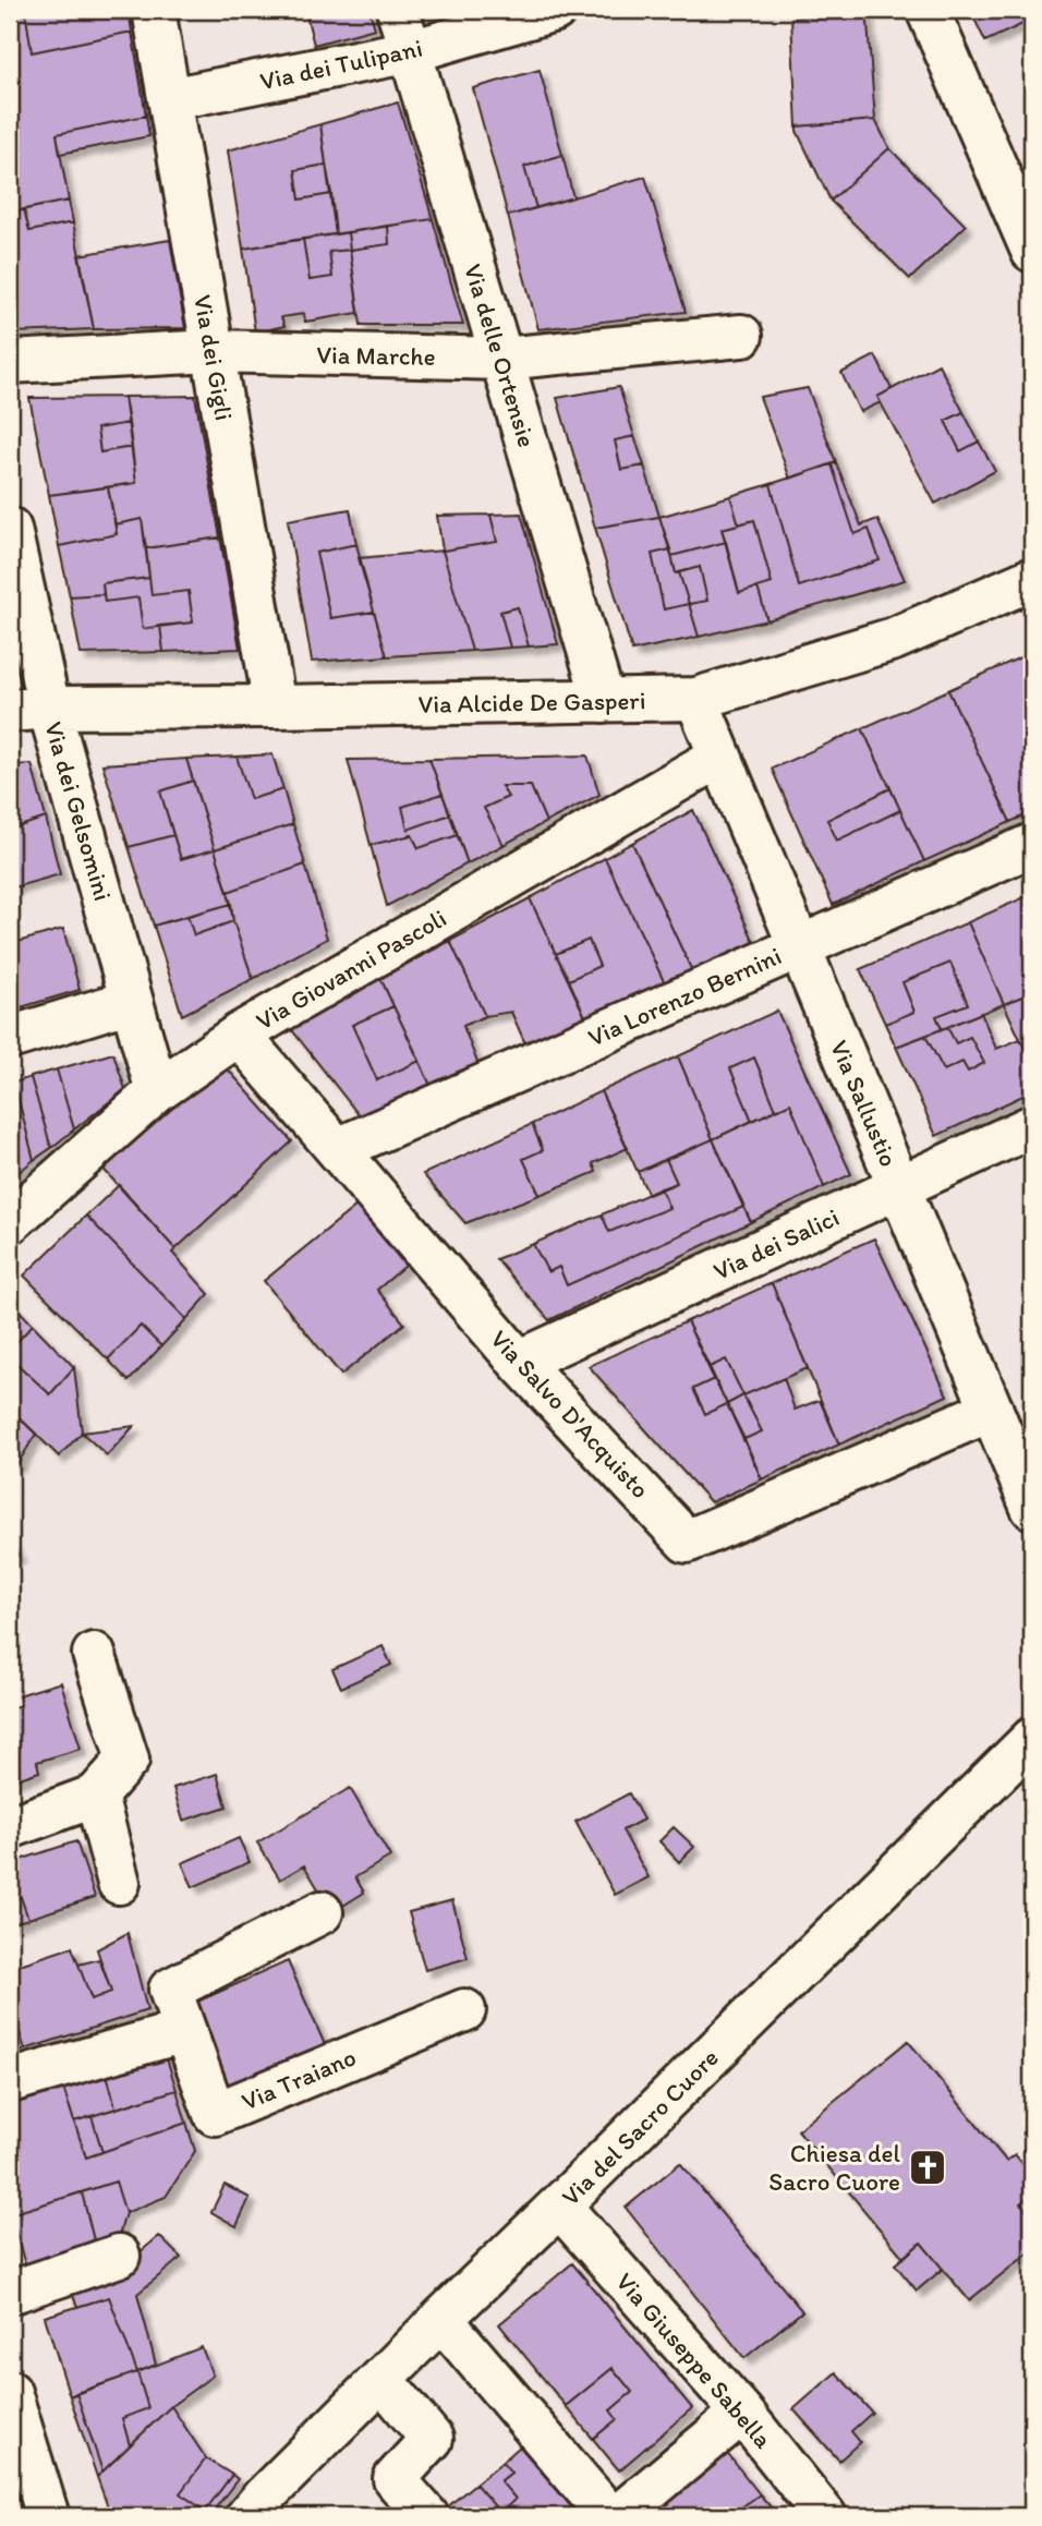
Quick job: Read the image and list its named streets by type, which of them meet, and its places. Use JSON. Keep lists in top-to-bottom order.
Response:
{
  "streets": {
    "street": [
      "Via dei Tulipani",
      "Via Marche",
      "Via delle Ortensie",
      "Via dei Gigli",
      "Via Alcide De Gasperi",
      "Via dei Gelsomini",
      "Via Giovanni Pascoli",
      "Via Lorenzo Bernini",
      "Via Sallustio",
      "Via dei Salici",
      "Via Salvo D'Acquisto",
      "Via Traiano",
      "Via del Sacro Cuore",
      "Via Giuseppe Sabella"
    ]
  },
  "crossings": [
    ["Via dei Tulipani", "Via delle Ortensie"],
    ["Via dei Tulipani", "Via dei Gigli"],
    ["Via Marche", "Via delle Ortensie"],
    ["Via Marche", "Via dei Gigli"],
    ["Via delle Ortensie", "Via Alcide De Gasperi"],
    ["Via dei Gigli", "Via Alcide De Gasperi"],
    ["Via Alcide De Gasperi", "Via dei Gelsomini"],
    ["Via Alcide De Gasperi", "Via Sallustio"],
    ["Via dei Gelsomini", "Via Giovanni Pascoli"],
    ["Via Giovanni Pascoli", "Via Sallustio"],
    ["Via Giovanni Pascoli", "Via Salvo D'Acquisto"],
    ["Via Lorenzo Bernini", "Via Sallustio"],
    ["Via Lorenzo Bernini", "Via Salvo D'Acquisto"],
    ["Via Sallustio", "Via dei Salici"],
    ["Via Sallustio", "Via Salvo D'Acquisto"],
    ["Via dei Salici", "Via Salvo D'Acquisto"],
    ["Via del Sacro Cuore", "Via Giuseppe Sabella"]
  ],
  "places": {
    "church": ["Chiesa del Sacro Cuore"]
  }
}
